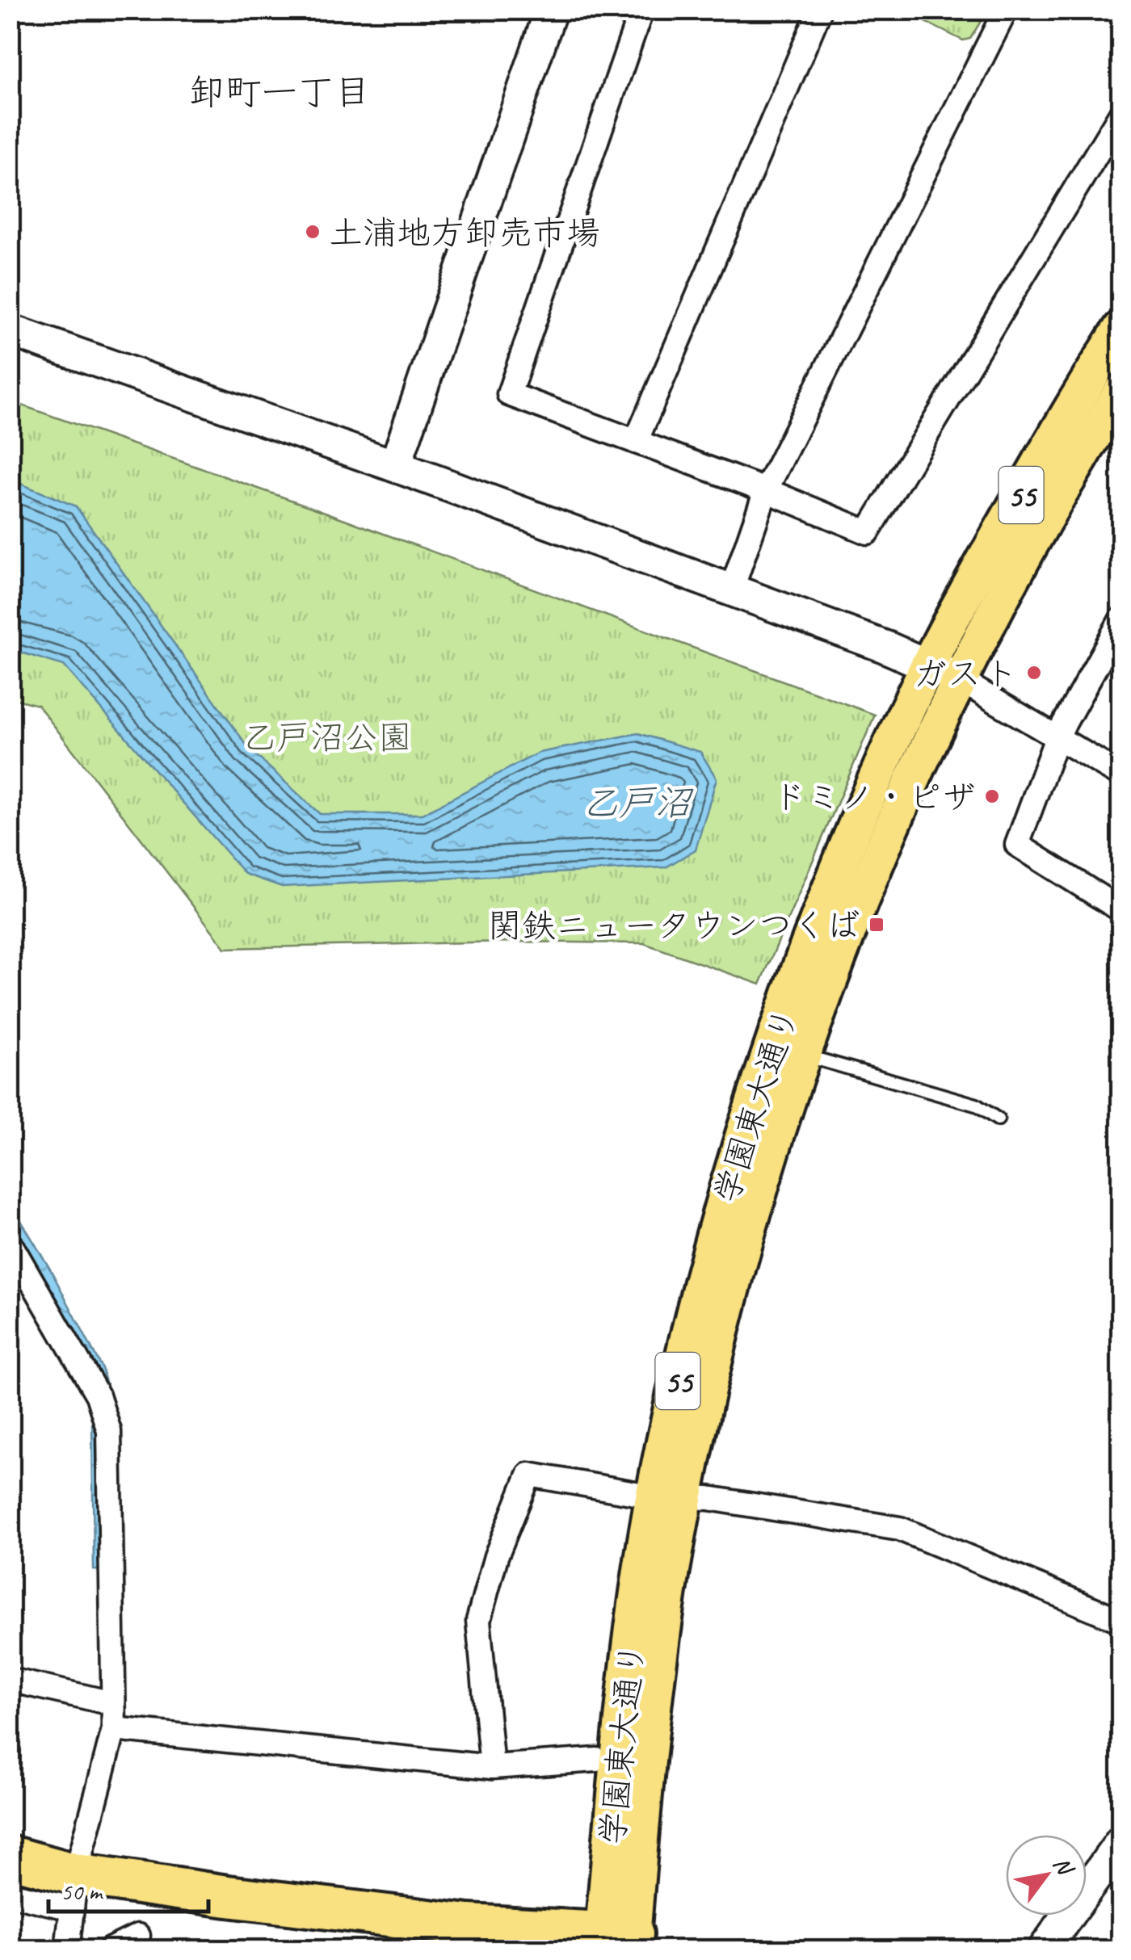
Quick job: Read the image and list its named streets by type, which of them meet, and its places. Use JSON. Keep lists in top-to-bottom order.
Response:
{
  "streets": {
    "main road": ["55", "学園東大通り"]
  },
  "districts": ["卸町一丁目"],
  "water": ["乙戸沼"],
  "parks": ["乙戸沼公園"],
  "places": {
    "other": ["土浦地方卸売市場", "ガスト", "ドミノ・ピザ"],
    "transit": ["関鉄ニュータウンつくば"]
  },
  "scale_bar": "50 m",
  "north": "top right"
}
